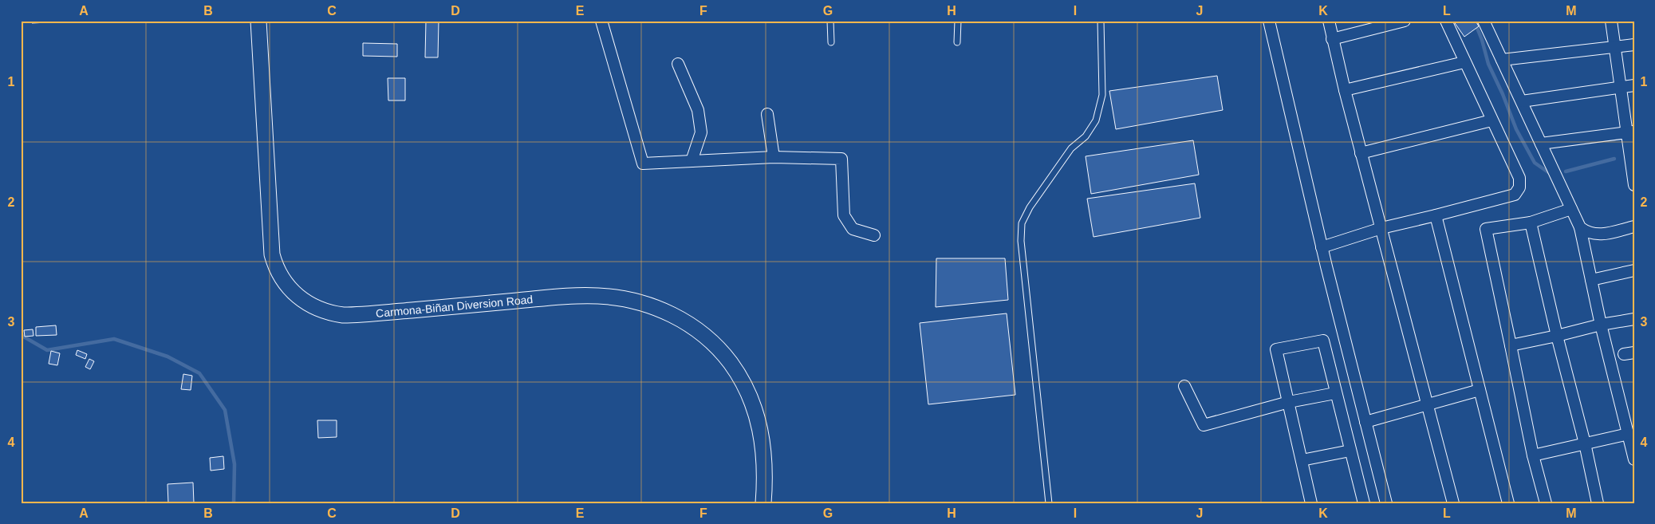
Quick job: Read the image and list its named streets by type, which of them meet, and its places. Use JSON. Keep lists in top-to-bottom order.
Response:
{
  "streets": {
    "main road": ["Carmona-Biñan Diversion Road"]
  },
  "grid": {
    "columns": [
      "A",
      "B",
      "C",
      "D",
      "E",
      "F",
      "G",
      "H",
      "I",
      "J",
      "K",
      "L",
      "M"
    ],
    "rows": [
      "1",
      "2",
      "3",
      "4"
    ]
  }
}
